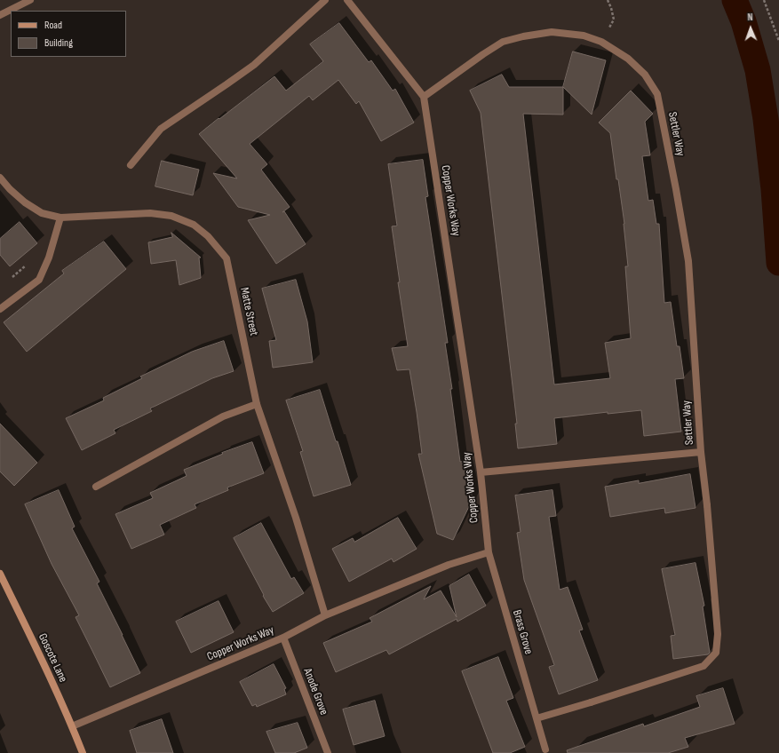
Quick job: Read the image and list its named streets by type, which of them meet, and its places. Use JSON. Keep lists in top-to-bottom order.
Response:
{
  "streets": {
    "street": [
      "Settler Way",
      "Copper Works Way",
      "Matte Street",
      "Brass Grove",
      "Goscote Lane",
      "Anode Grove"
    ]
  },
  "crossings": [
    ["Settler Way", "Copper Works Way"],
    ["Settler Way", "Brass Grove"],
    ["Copper Works Way", "Matte Street"],
    ["Copper Works Way", "Brass Grove"],
    ["Copper Works Way", "Goscote Lane"],
    ["Copper Works Way", "Anode Grove"]
  ],
  "legend": ["Road", "Building"],
  "north": "top"
}
